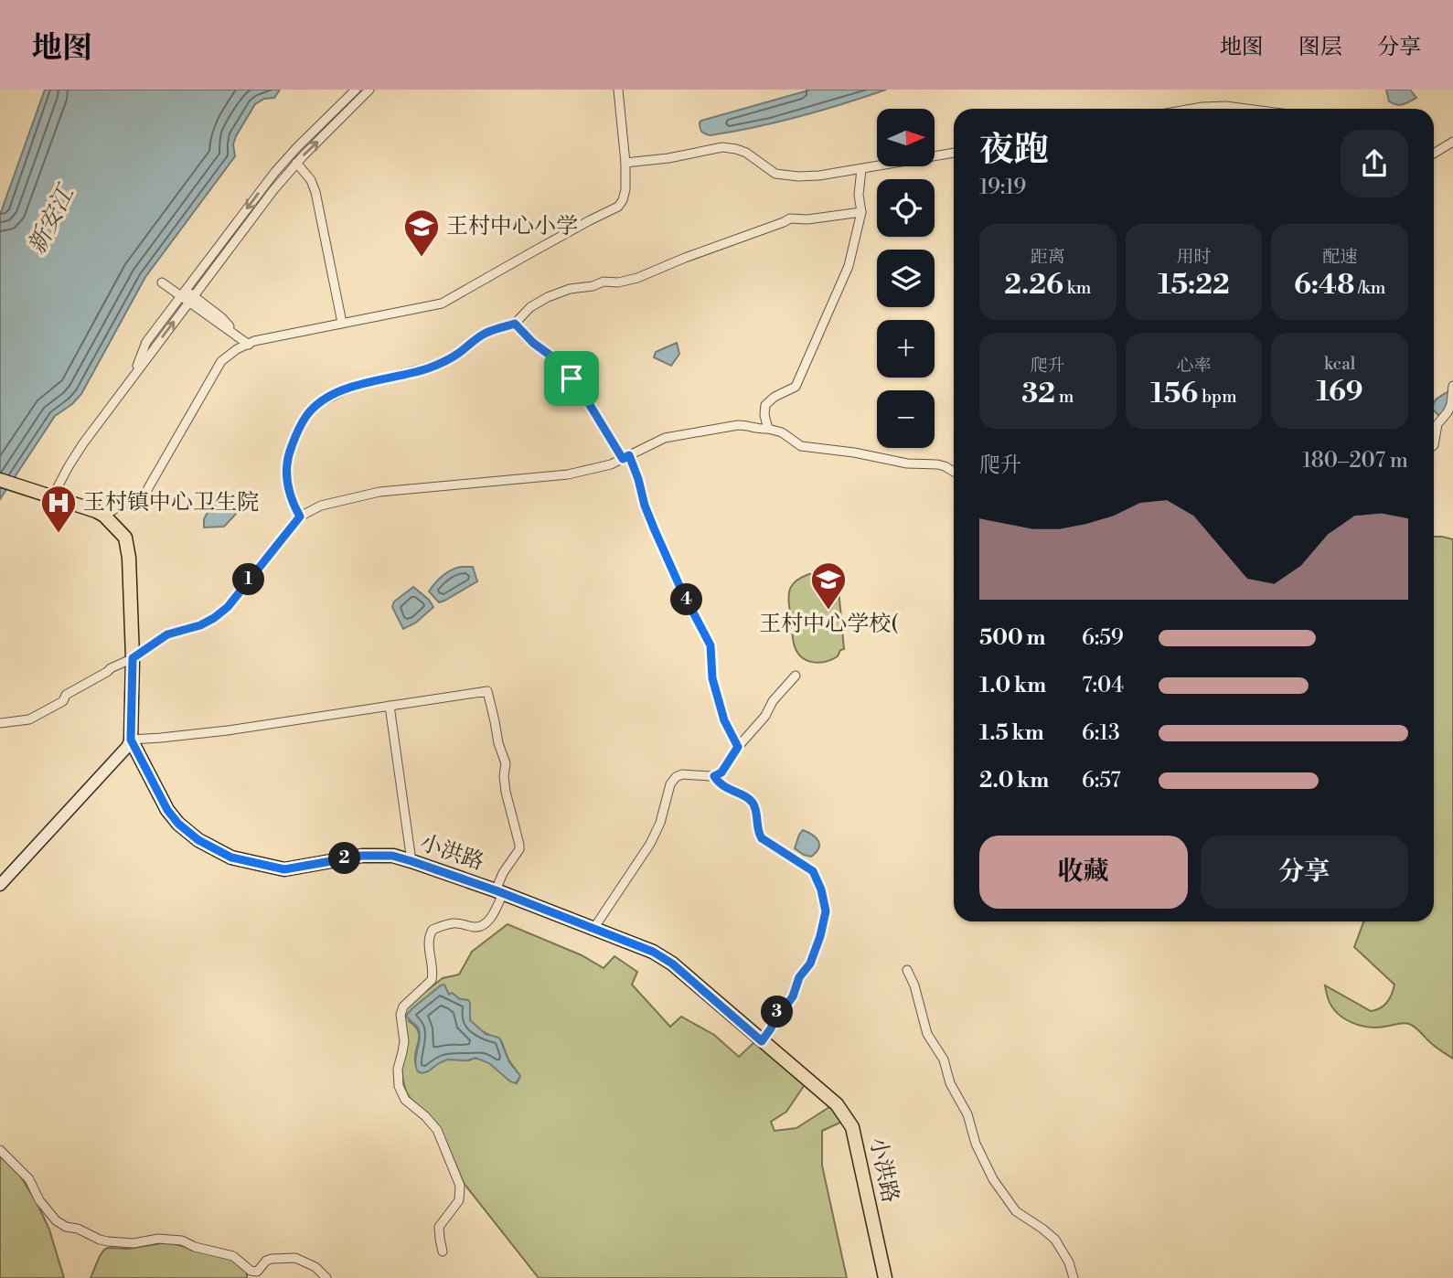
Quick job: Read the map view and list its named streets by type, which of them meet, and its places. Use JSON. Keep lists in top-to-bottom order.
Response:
{
  "streets": {
    "main road": ["小洪路"]
  },
  "water": ["新安江"],
  "places": {
    "school or university": ["王村中心小学", "王村中心学校("],
    "hospital": ["王村镇中心卫生院"]
  },
  "north": "right",
  "page": {
    "header": "地图",
    "nav": ["地图", "图层", "分享"],
    "map_buttons": ["+", "−"],
    "heading": ["夜跑", "19:19"],
    "stats": [
      ["距离", "2.26 km"],
      ["用时", "15:22"],
      ["配速", "6:48 /km"],
      ["爬升", "32 m"],
      ["心率", "156 bpm"],
      ["kcal", "169"]
    ],
    "chart": ["爬升", "180–207 m"],
    "pins": [
      "1",
      "4",
      "2",
      "3"
    ],
    "list": [
      {
        "name": "500 m",
        "note": "6:59"
      },
      {
        "name": "1.0 km",
        "note": "7:04"
      },
      {
        "name": "1.5 km",
        "note": "6:13"
      },
      {
        "name": "2.0 km",
        "note": "6:57"
      }
    ],
    "buttons": ["收藏", "分享"]
  }
}
